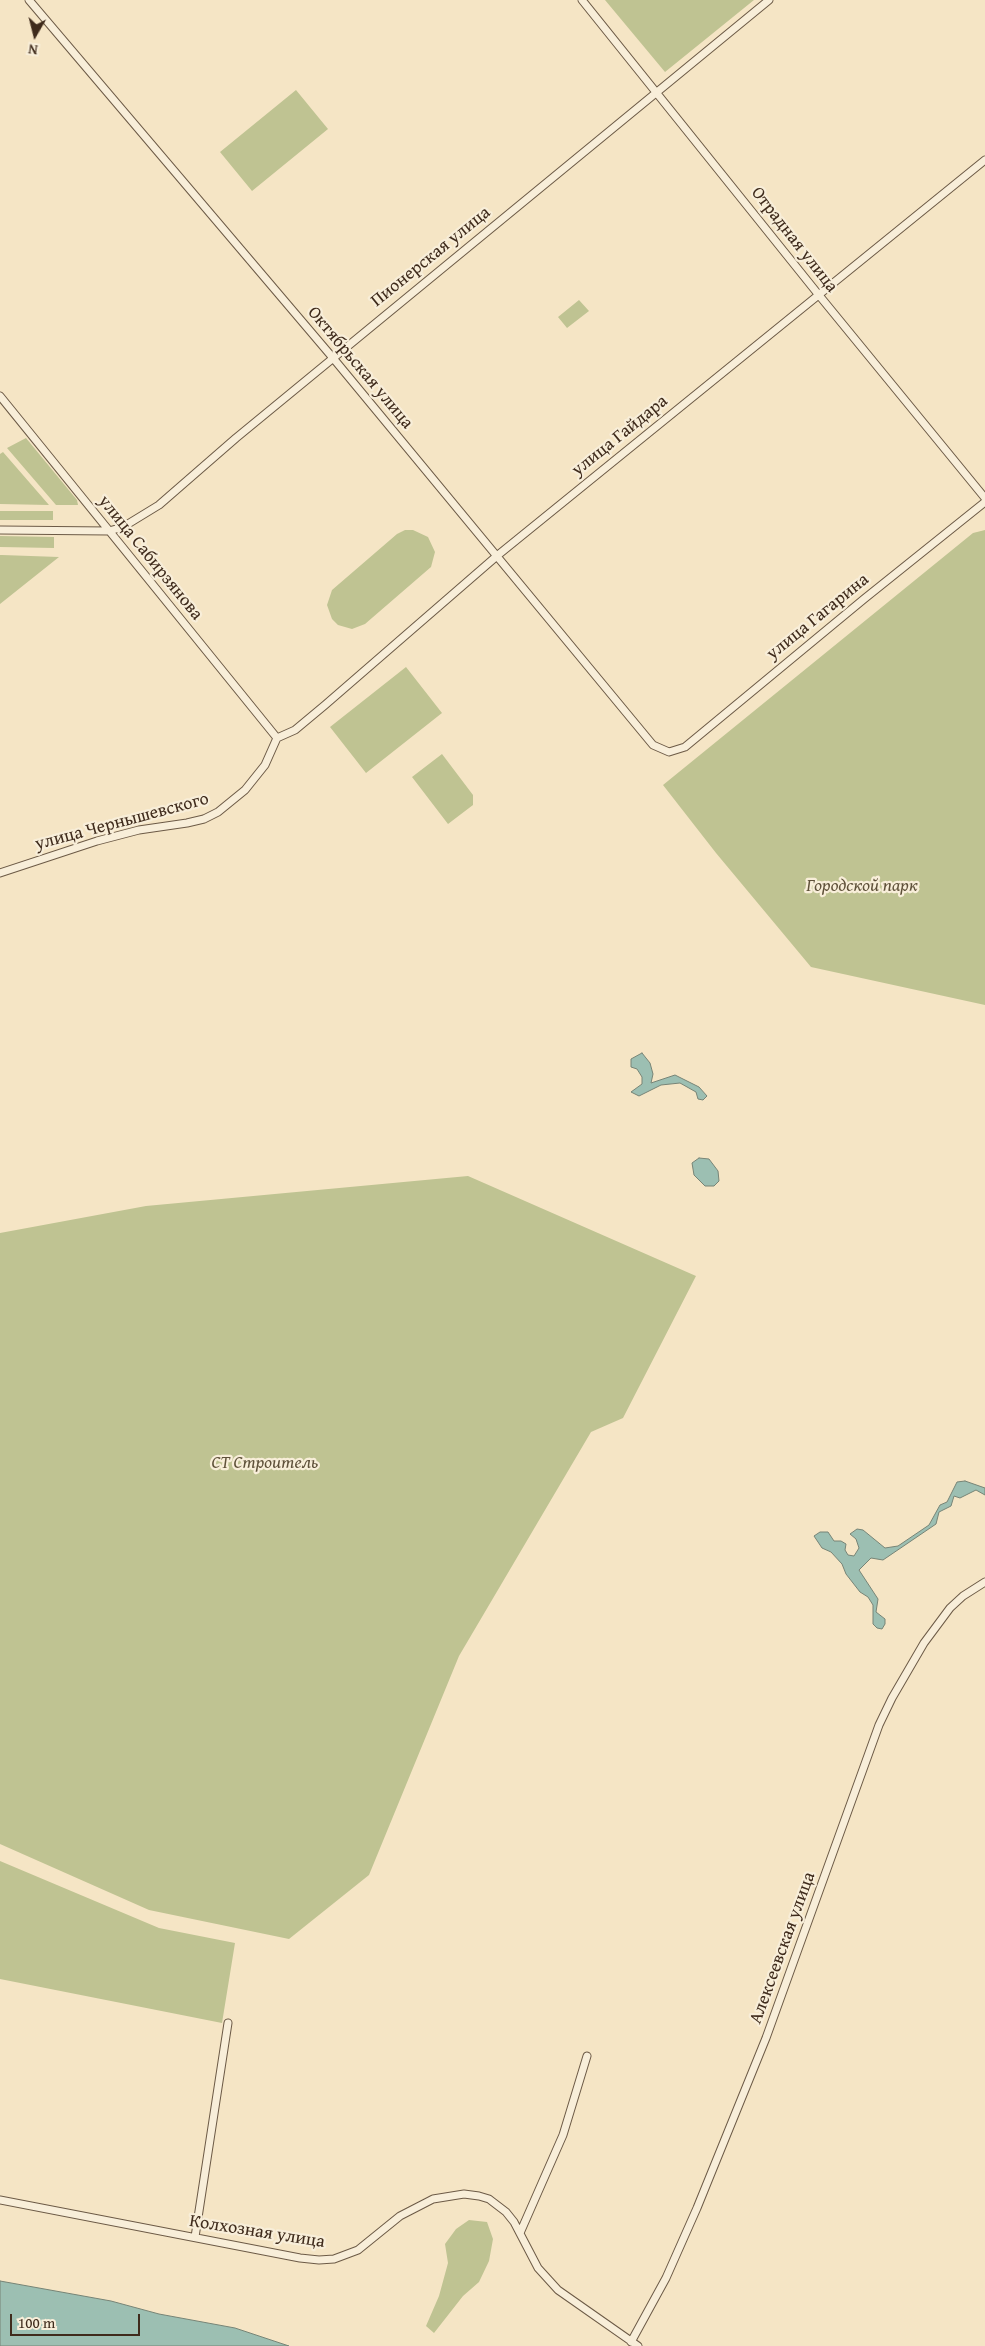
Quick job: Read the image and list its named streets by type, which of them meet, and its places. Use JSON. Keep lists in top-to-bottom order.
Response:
{
  "streets": {
    "street": [
      "Отрадная улица",
      "Пионерская улица",
      "Октябрьская улица",
      "улица Гайдара",
      "улица Сабирзянова",
      "улица Гагарина",
      "улица Чернышевского",
      "Алексеевская улица",
      "Колхозная улица"
    ]
  },
  "crossings": [
    ["Отрадная улица", "Пионерская улица"],
    ["Отрадная улица", "улица Гайдара"],
    ["Пионерская улица", "Октябрьская улица"],
    ["Пионерская улица", "улица Сабирзянова"],
    ["Октябрьская улица", "улица Гайдара"],
    ["Октябрьская улица", "улица Гагарина"],
    ["улица Гайдара", "улица Сабирзянова"],
    ["улица Гайдара", "улица Чернышевского"],
    ["улица Сабирзянова", "улица Чернышевского"],
    ["Алексеевская улица", "Колхозная улица"]
  ],
  "parks": ["Городской парк", "СТ Строитель"],
  "scale_bar": "100 m",
  "north": "bottom"
}
